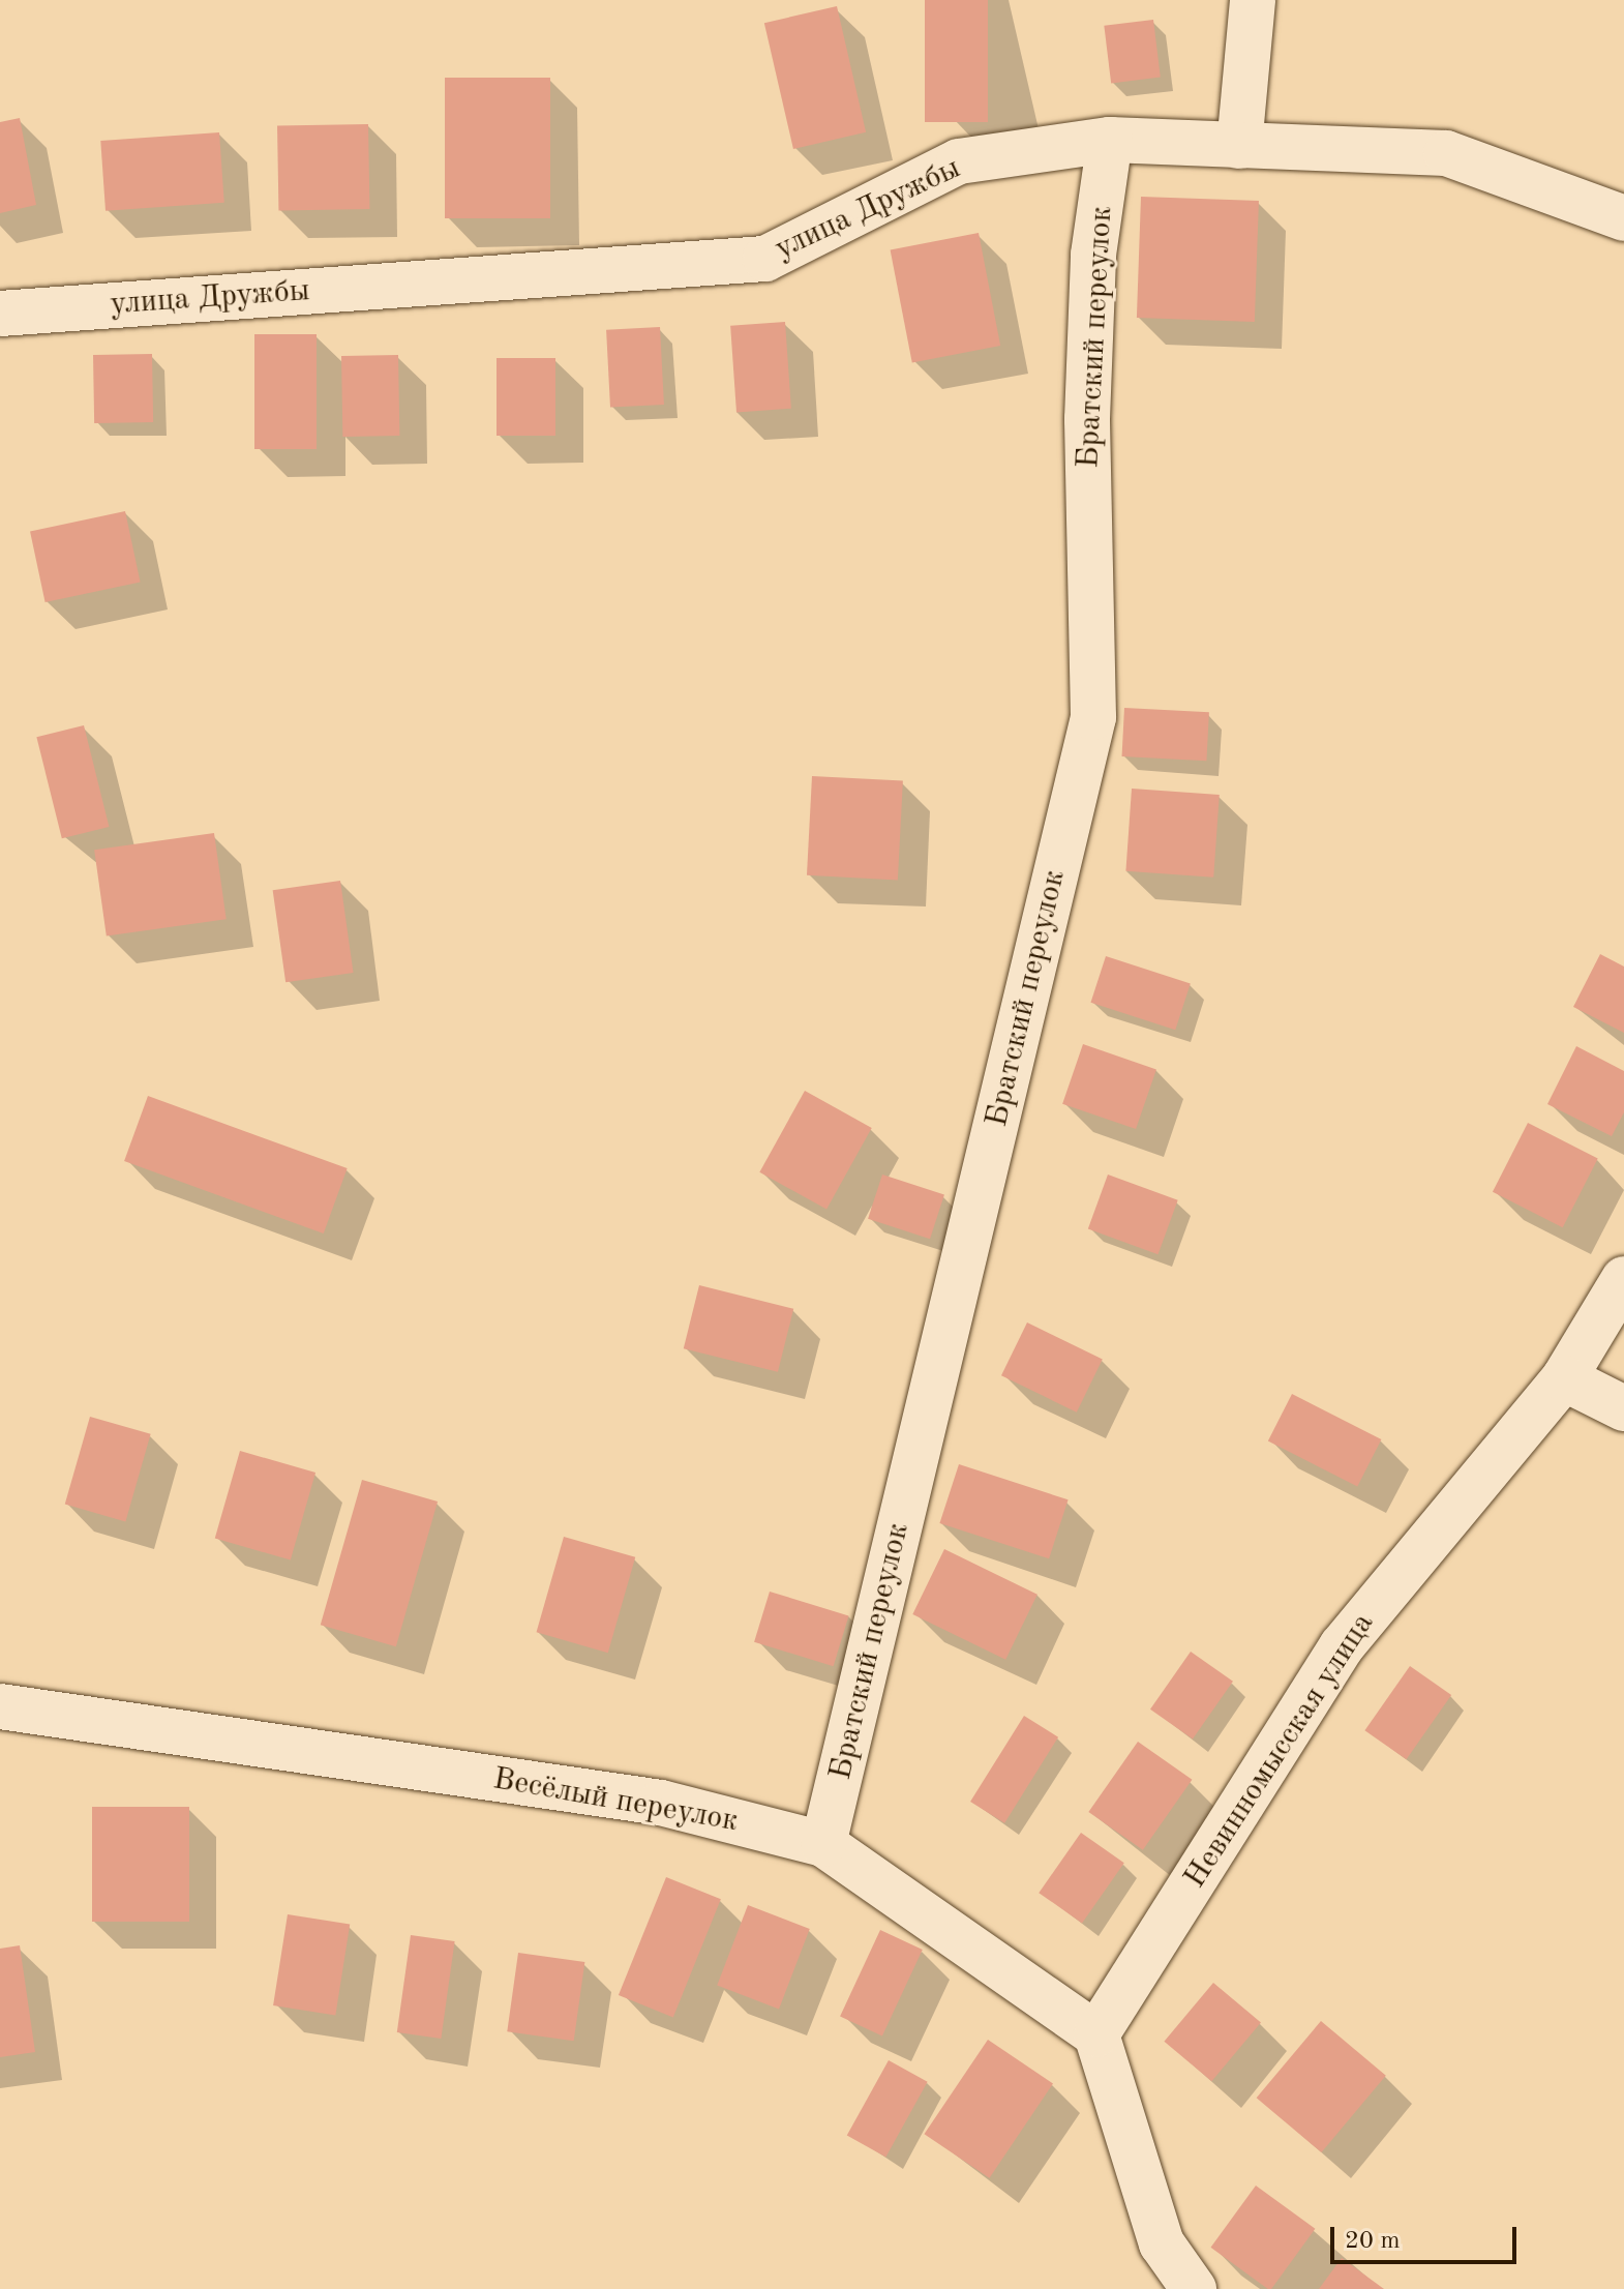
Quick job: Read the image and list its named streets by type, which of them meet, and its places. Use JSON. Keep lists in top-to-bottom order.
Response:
{
  "streets": {
    "street": [
      "улица Дружбы",
      "Братский переулок",
      "Невинномысская улица",
      "Весёлый переулок"
    ]
  },
  "crossings": [
    ["улица Дружбы", "Братский переулок"],
    ["Братский переулок", "Весёлый переулок"],
    ["Невинномысская улица", "Весёлый переулок"]
  ],
  "scale_bar": "20 m"
}
